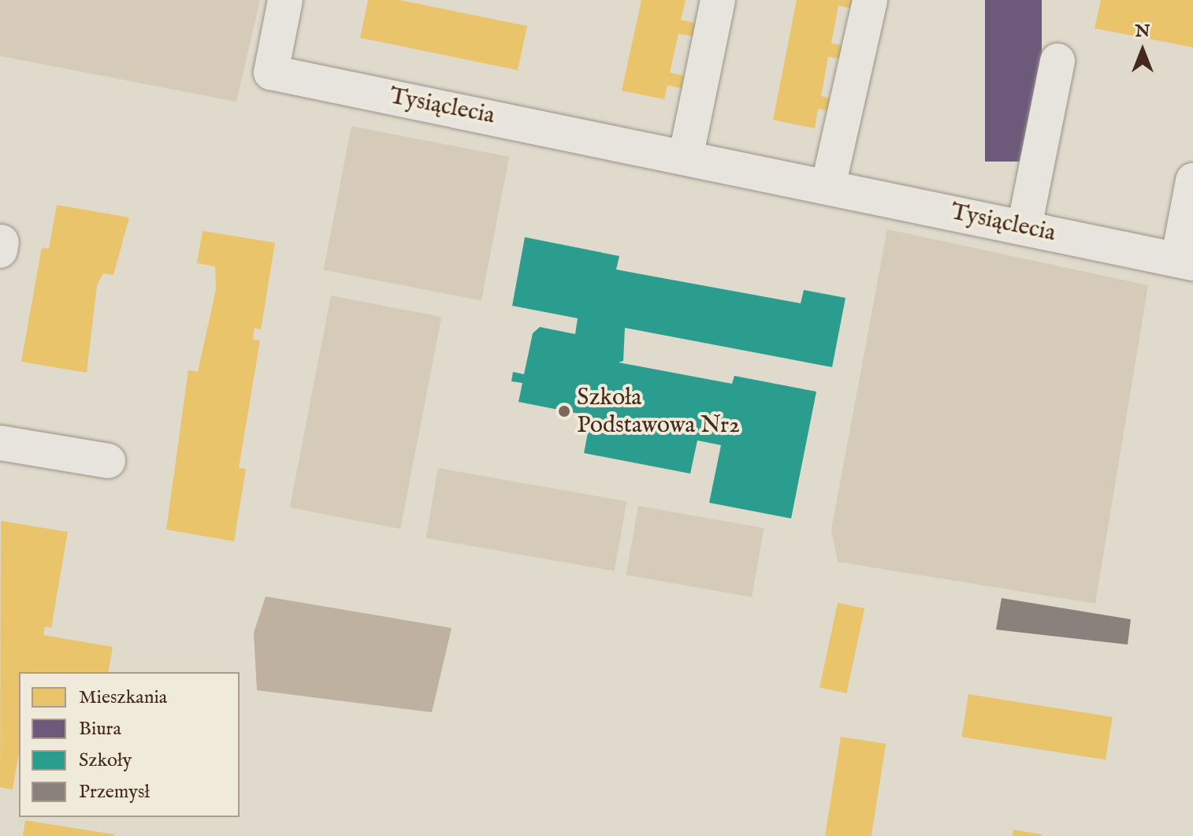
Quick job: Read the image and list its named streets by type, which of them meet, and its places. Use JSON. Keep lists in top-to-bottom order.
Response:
{
  "streets": {
    "street": ["Tysiąclecia"]
  },
  "places": ["Szkoła Podstawowa Nr2"],
  "legend": [
    "Mieszkania",
    "Biura",
    "Szkoły",
    "Przemysł"
  ],
  "north": "top"
}
